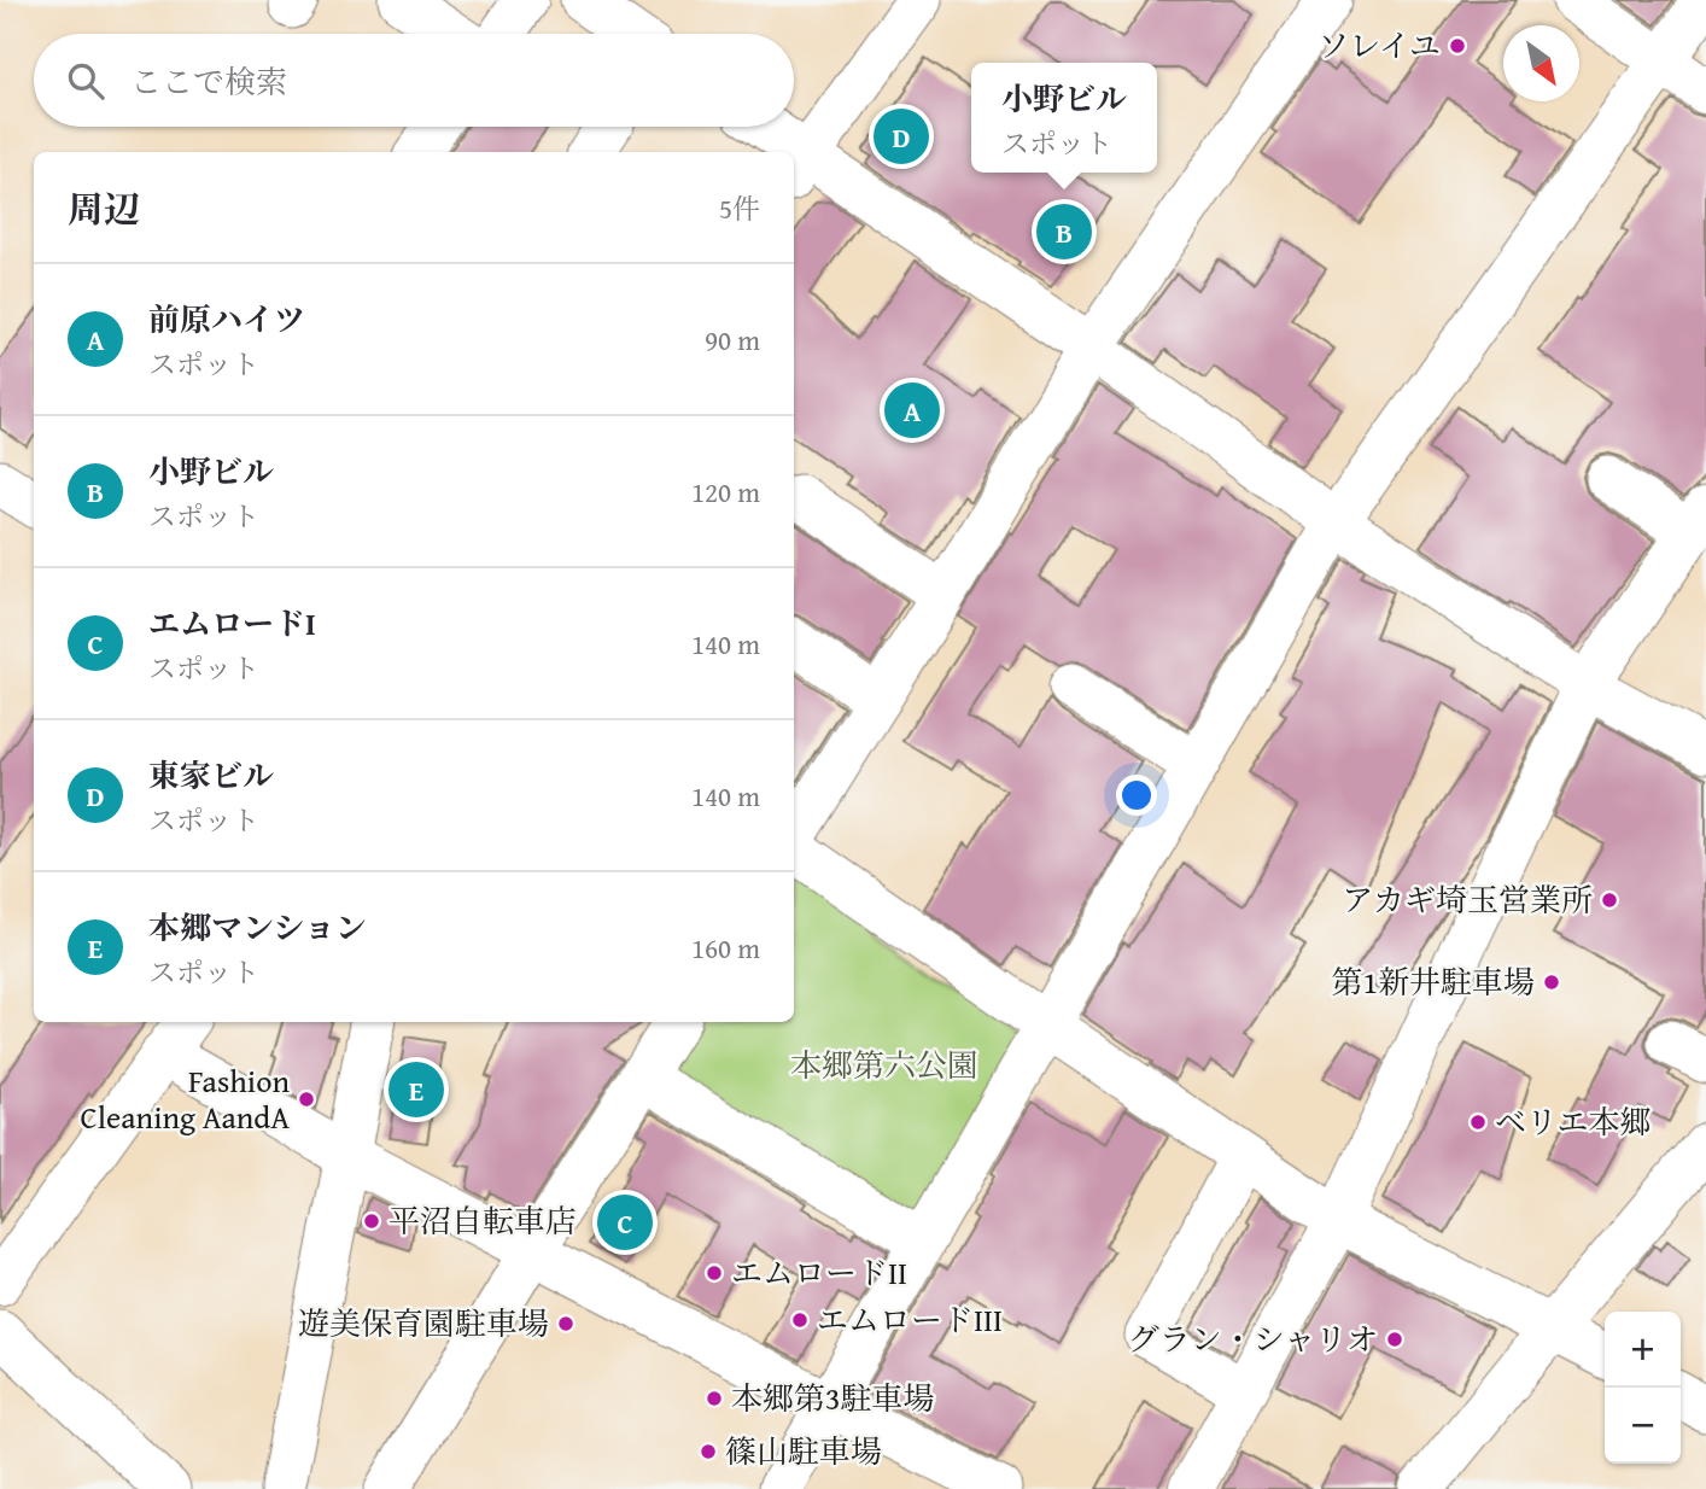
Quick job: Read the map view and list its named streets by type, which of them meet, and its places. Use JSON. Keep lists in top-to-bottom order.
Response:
{
  "parks": ["本郷第六公園"],
  "places": [
    "ソレイユ",
    "アカギ埼玉営業所",
    "第1新井駐車場",
    "Fashion Cleaning AandA",
    "ベリエ本郷",
    "平沼自転車店",
    "エムロードⅡ",
    "エムロードⅢ",
    "遊美保育園駐車場",
    "グラン・シャリオ",
    "本郷第3駐車場",
    "篠山駐車場"
  ],
  "north": "bottom right",
  "page": {
    "search": "ここで検索",
    "popup": ["小野ビル", "スポット"],
    "pins": [
      "D",
      "B",
      "A",
      "E",
      "C"
    ],
    "heading": ["周辺", "5件"],
    "list": [
      {
        "mark": "A",
        "name": "前原ハイツ",
        "note": "スポット",
        "value": "90 m"
      },
      {
        "mark": "B",
        "name": "小野ビル",
        "note": "スポット",
        "value": "120 m"
      },
      {
        "mark": "C",
        "name": "エムロードⅠ",
        "note": "スポット",
        "value": "140 m"
      },
      {
        "mark": "D",
        "name": "東家ビル",
        "note": "スポット",
        "value": "140 m"
      },
      {
        "mark": "E",
        "name": "本郷マンション",
        "note": "スポット",
        "value": "160 m"
      }
    ],
    "map_buttons": ["+", "−"]
  }
}
